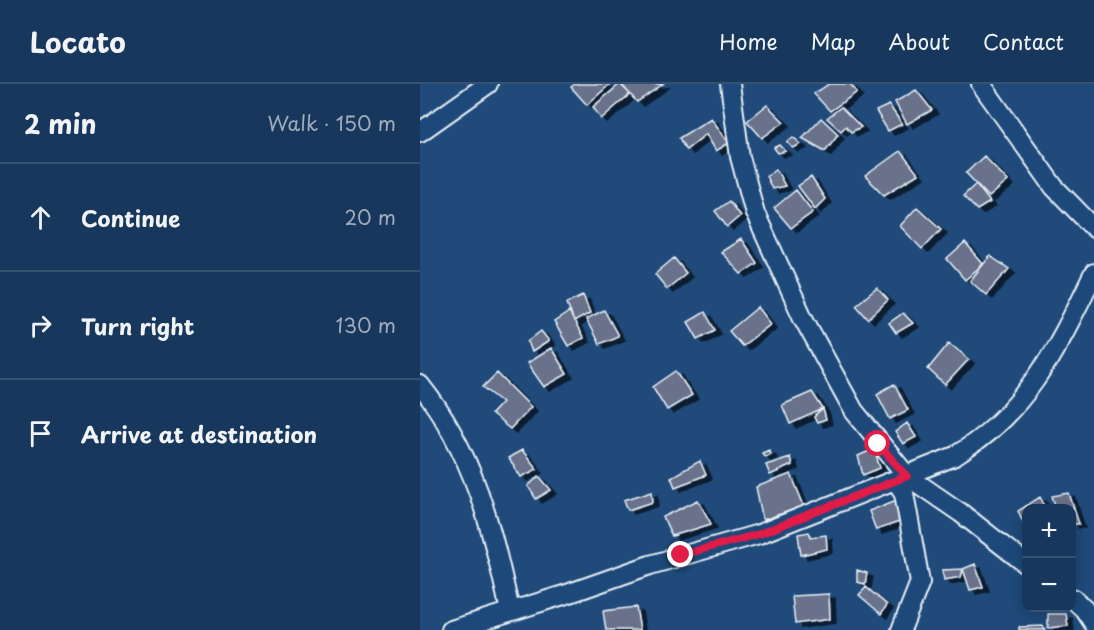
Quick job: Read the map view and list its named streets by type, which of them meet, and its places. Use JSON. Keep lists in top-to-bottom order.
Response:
{
  "page": {
    "header": "Locato",
    "nav": [
      "Home",
      "Map",
      "About",
      "Contact"
    ],
    "heading": ["2 min", "Walk · 150 m"],
    "list": [
      ["Continue", "20 m"],
      ["Turn right", "130 m"],
      "Arrive at destination"
    ],
    "map_buttons": ["+", "−"]
  }
}
